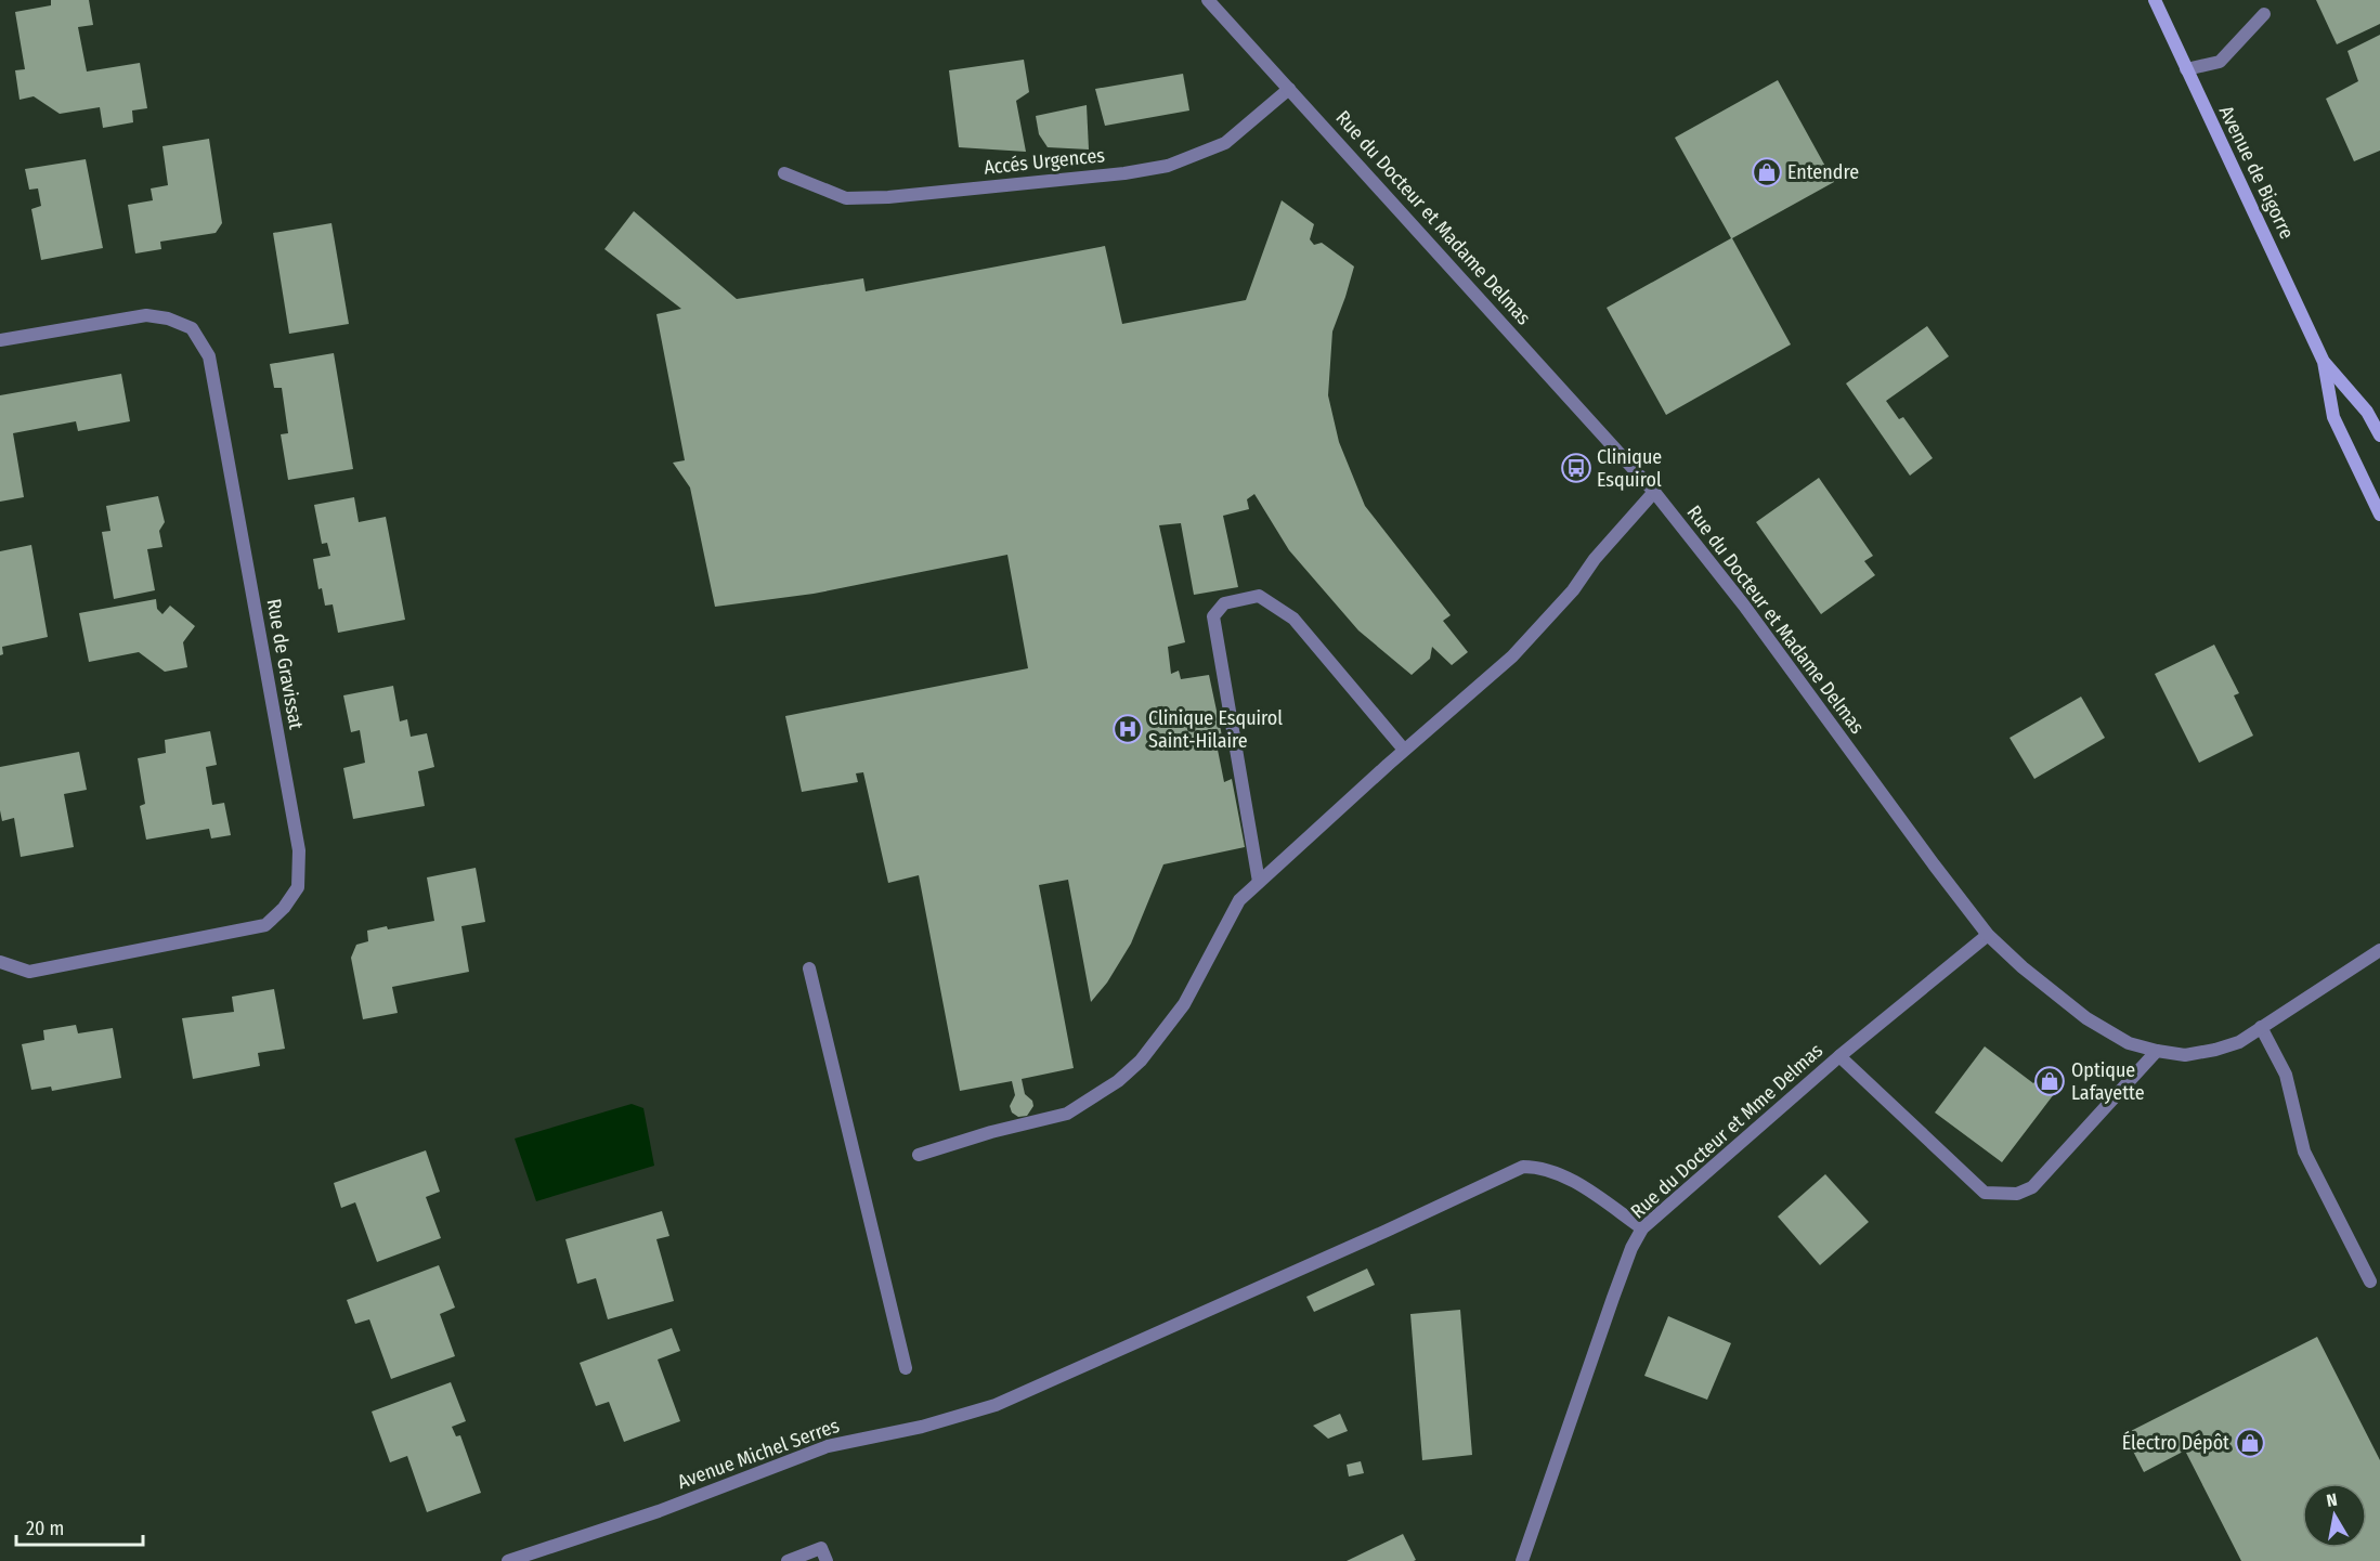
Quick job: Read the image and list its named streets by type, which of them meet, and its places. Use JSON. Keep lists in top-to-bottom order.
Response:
{
  "streets": {
    "main road": ["Avenue de Bigorre"],
    "street": [
      "Accés Urgences",
      "Rue du Docteur et Madame Delmas",
      "Rue de Gravissat",
      "Rue du Docteur et Mme Delmas",
      "Avenue Michel Serres"
    ]
  },
  "crossings": [
    ["Accés Urgences", "Rue du Docteur et Madame Delmas"],
    ["Rue du Docteur et Madame Delmas", "Rue du Docteur et Mme Delmas"],
    ["Rue du Docteur et Mme Delmas", "Avenue Michel Serres"]
  ],
  "places": {
    "shop": ["Entendre", "Optique Lafayette", "Électro Dépôt"],
    "bus stop": ["Clinique Esquirol"],
    "hospital": ["Clinique Esquirol Saint-Hilaire"]
  },
  "scale_bar": "20 m",
  "north": "top"
}
